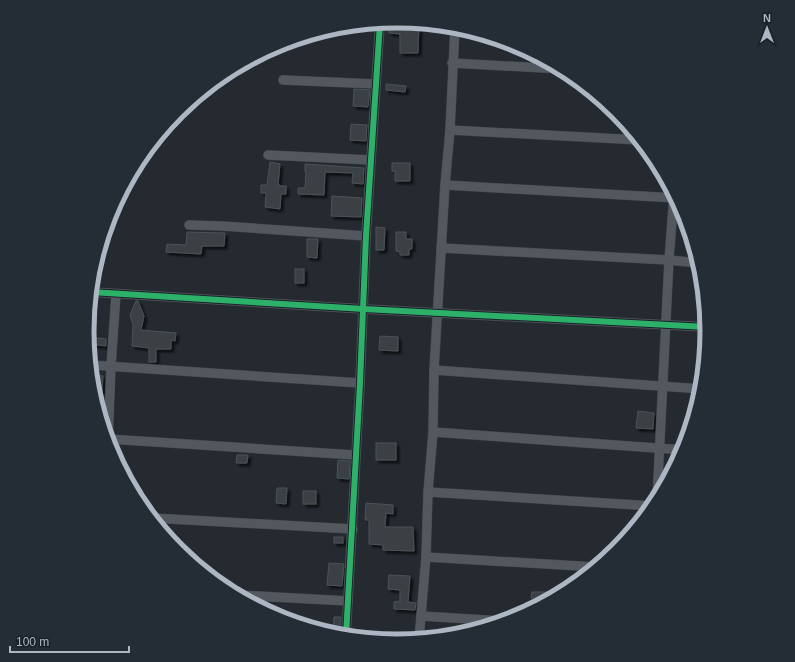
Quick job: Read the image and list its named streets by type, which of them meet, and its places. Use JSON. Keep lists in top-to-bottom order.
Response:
{
  "scale_bar": "100 m",
  "north": "top"
}
